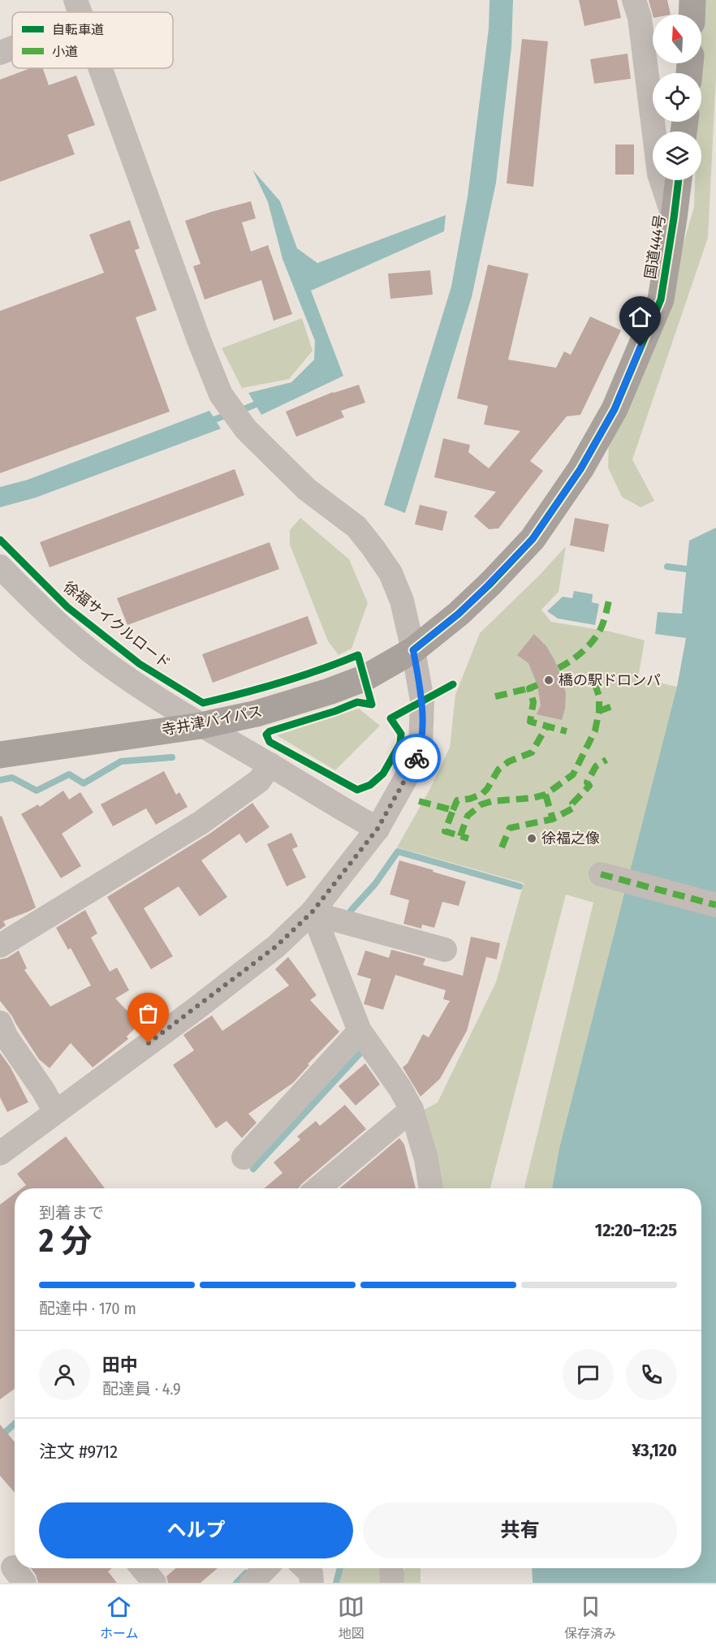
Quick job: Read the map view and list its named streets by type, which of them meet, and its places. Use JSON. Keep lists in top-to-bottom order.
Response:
{
  "streets": {
    "highway": ["国道444号", "寺井津バイパス"],
    "cycle path": ["徐福サイクルロード"]
  },
  "crossings": [
    ["国道444号", "寺井津バイパス"]
  ],
  "places": ["橋の駅ドロンパ", "徐福之像"],
  "legend": ["自転車道", "小道"],
  "north": "top",
  "page": {
    "heading": ["2 分", "到着まで", "12:20–12:25"],
    "panel": [
      "田中",
      "配達員 · 4.9",
      "注文 #9712",
      "¥3,120"
    ],
    "bar": "配達中 · 170 m",
    "buttons": ["ヘルプ", "共有"],
    "tabs": ["ホーム", "地図", "保存済み"]
  }
}
